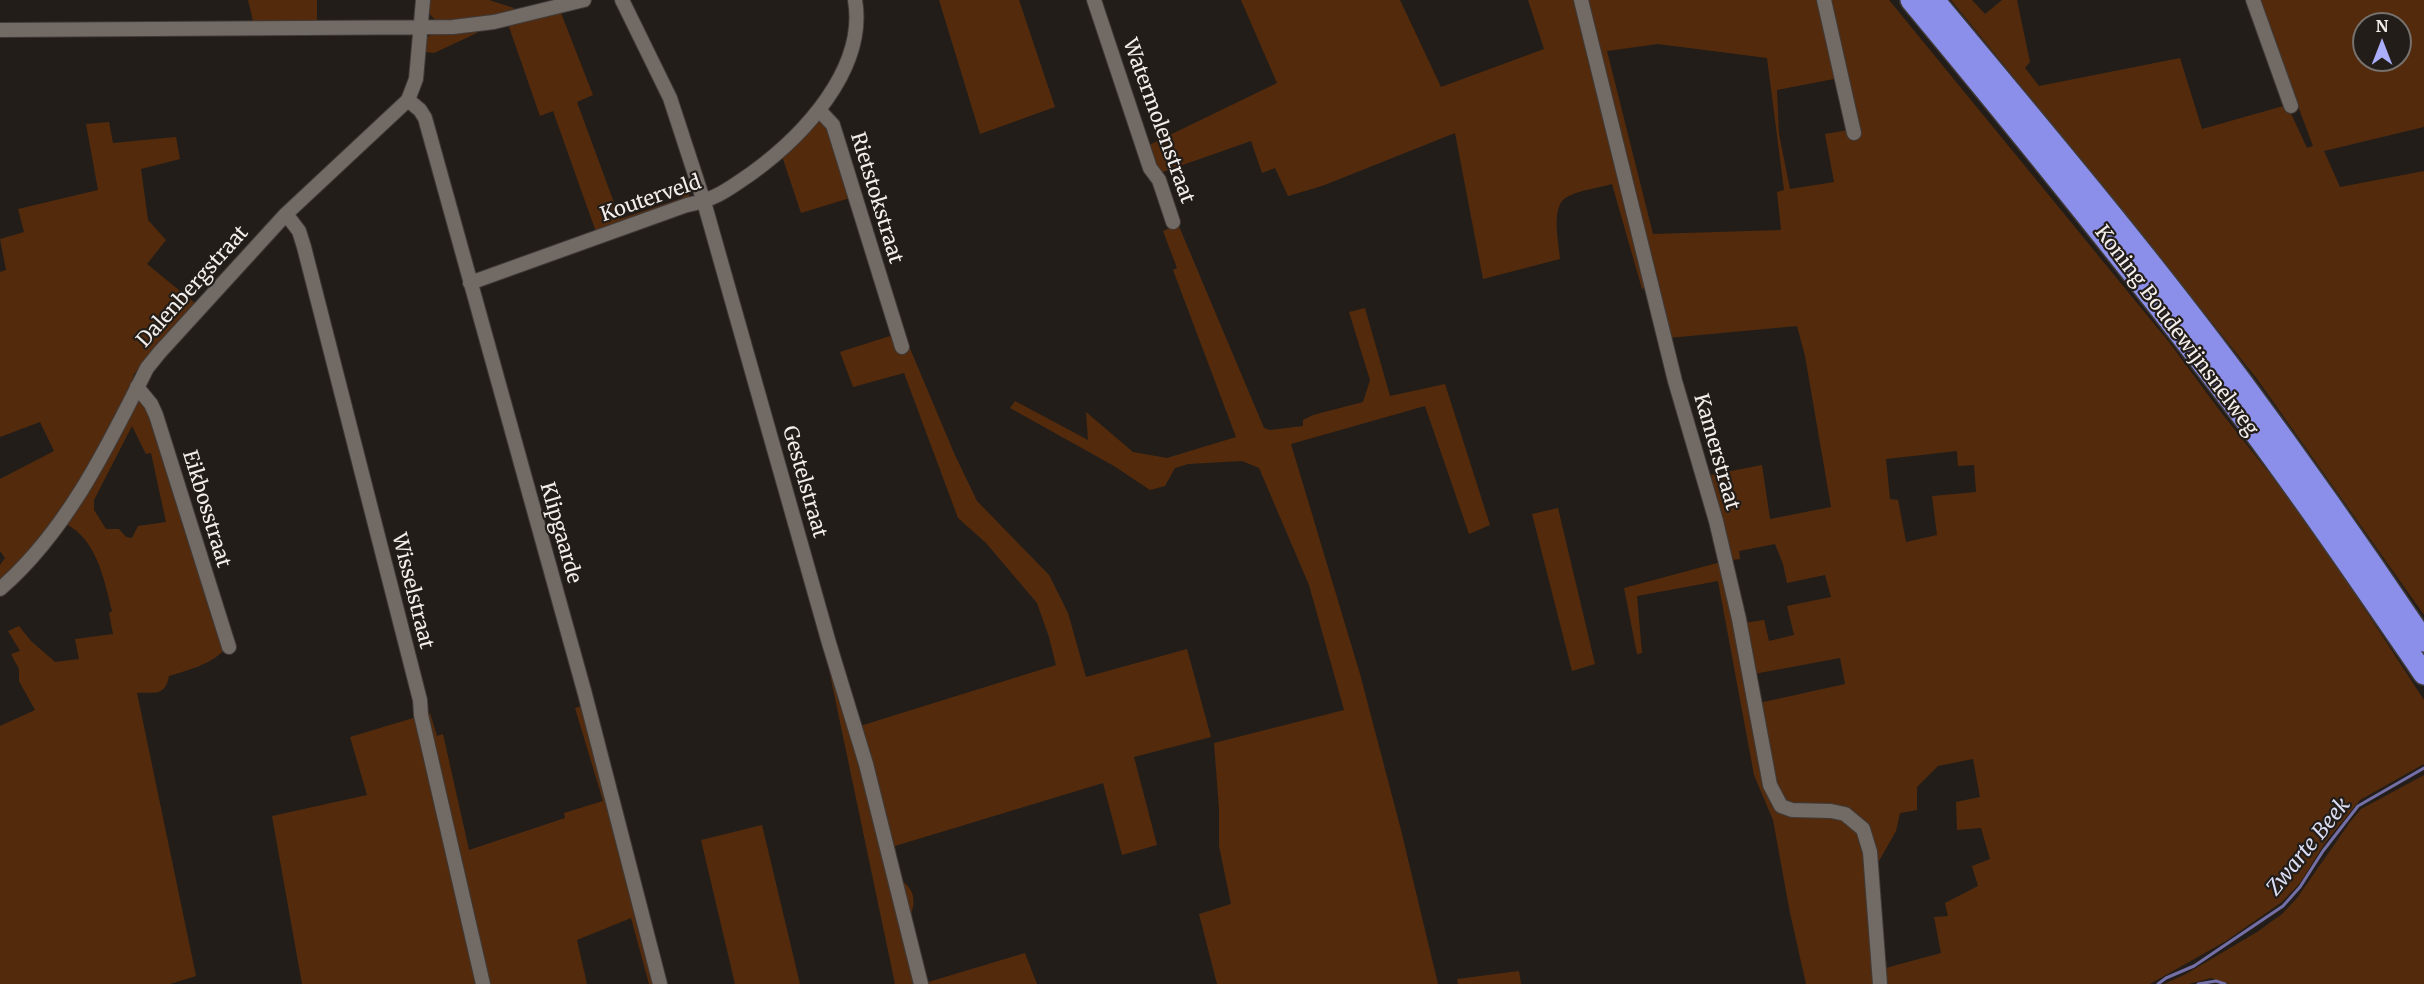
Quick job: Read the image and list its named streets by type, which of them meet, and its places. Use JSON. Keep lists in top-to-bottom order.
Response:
{
  "streets": {
    "highway": ["Koning Boudewijnsnelweg"],
    "street": [
      "Watermolenstraat",
      "Rietstokstraat",
      "Kouterveld",
      "Dalenbergstraat",
      "Kamerstraat",
      "Gestelstraat",
      "Eikbosstraat",
      "Klipgaarde",
      "Wisselstraat"
    ]
  },
  "crossings": [
    ["Rietstokstraat", "Kouterveld"],
    ["Kouterveld", "Gestelstraat"],
    ["Kouterveld", "Klipgaarde"],
    ["Dalenbergstraat", "Eikbosstraat"],
    ["Dalenbergstraat", "Klipgaarde"],
    ["Dalenbergstraat", "Wisselstraat"]
  ],
  "water": ["Zwarte Beek"],
  "north": "top"
}
